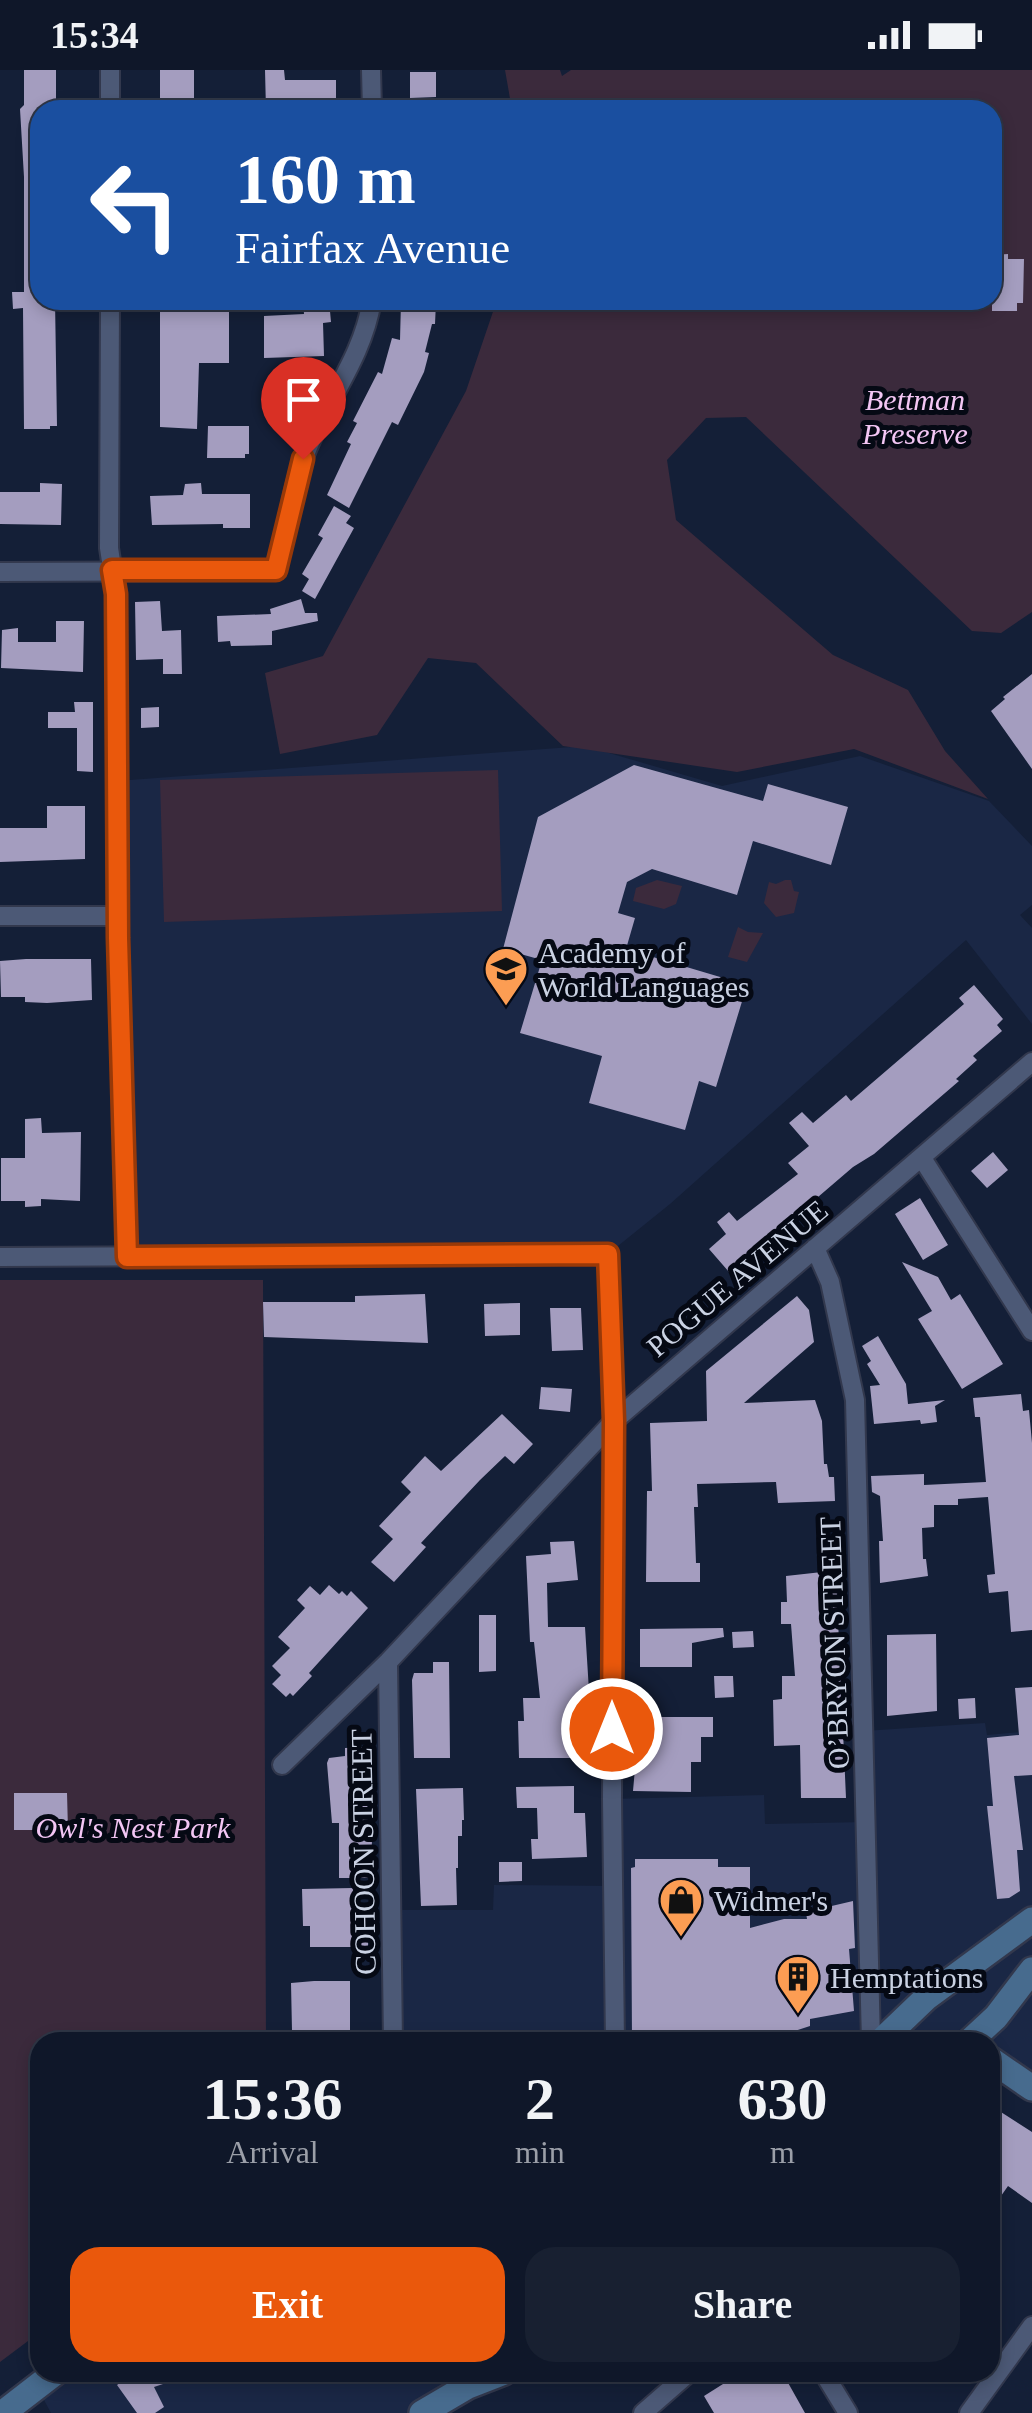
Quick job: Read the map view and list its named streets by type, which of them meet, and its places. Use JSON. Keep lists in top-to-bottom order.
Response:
{
  "streets": {
    "street": ["POGUE AVENUE", "O’BRYON STREET", "COHOON STREET"]
  },
  "crossings": [
    ["POGUE AVENUE", "O’BRYON STREET"],
    ["POGUE AVENUE", "COHOON STREET"]
  ],
  "parks": ["Bettman Preserve", "Owl's Nest Park"],
  "places": {
    "school or university": ["Academy of World Languages"],
    "shop": ["Widmer's"],
    "building": ["Hemptations"]
  },
  "page": {
    "status": "15:34",
    "turn": ["160 m", "Fairfax Avenue"],
    "eta": [
      "15:36",
      "Arrival",
      "2",
      "min",
      "630",
      "m"
    ],
    "buttons": ["Exit", "Share"]
  }
}
